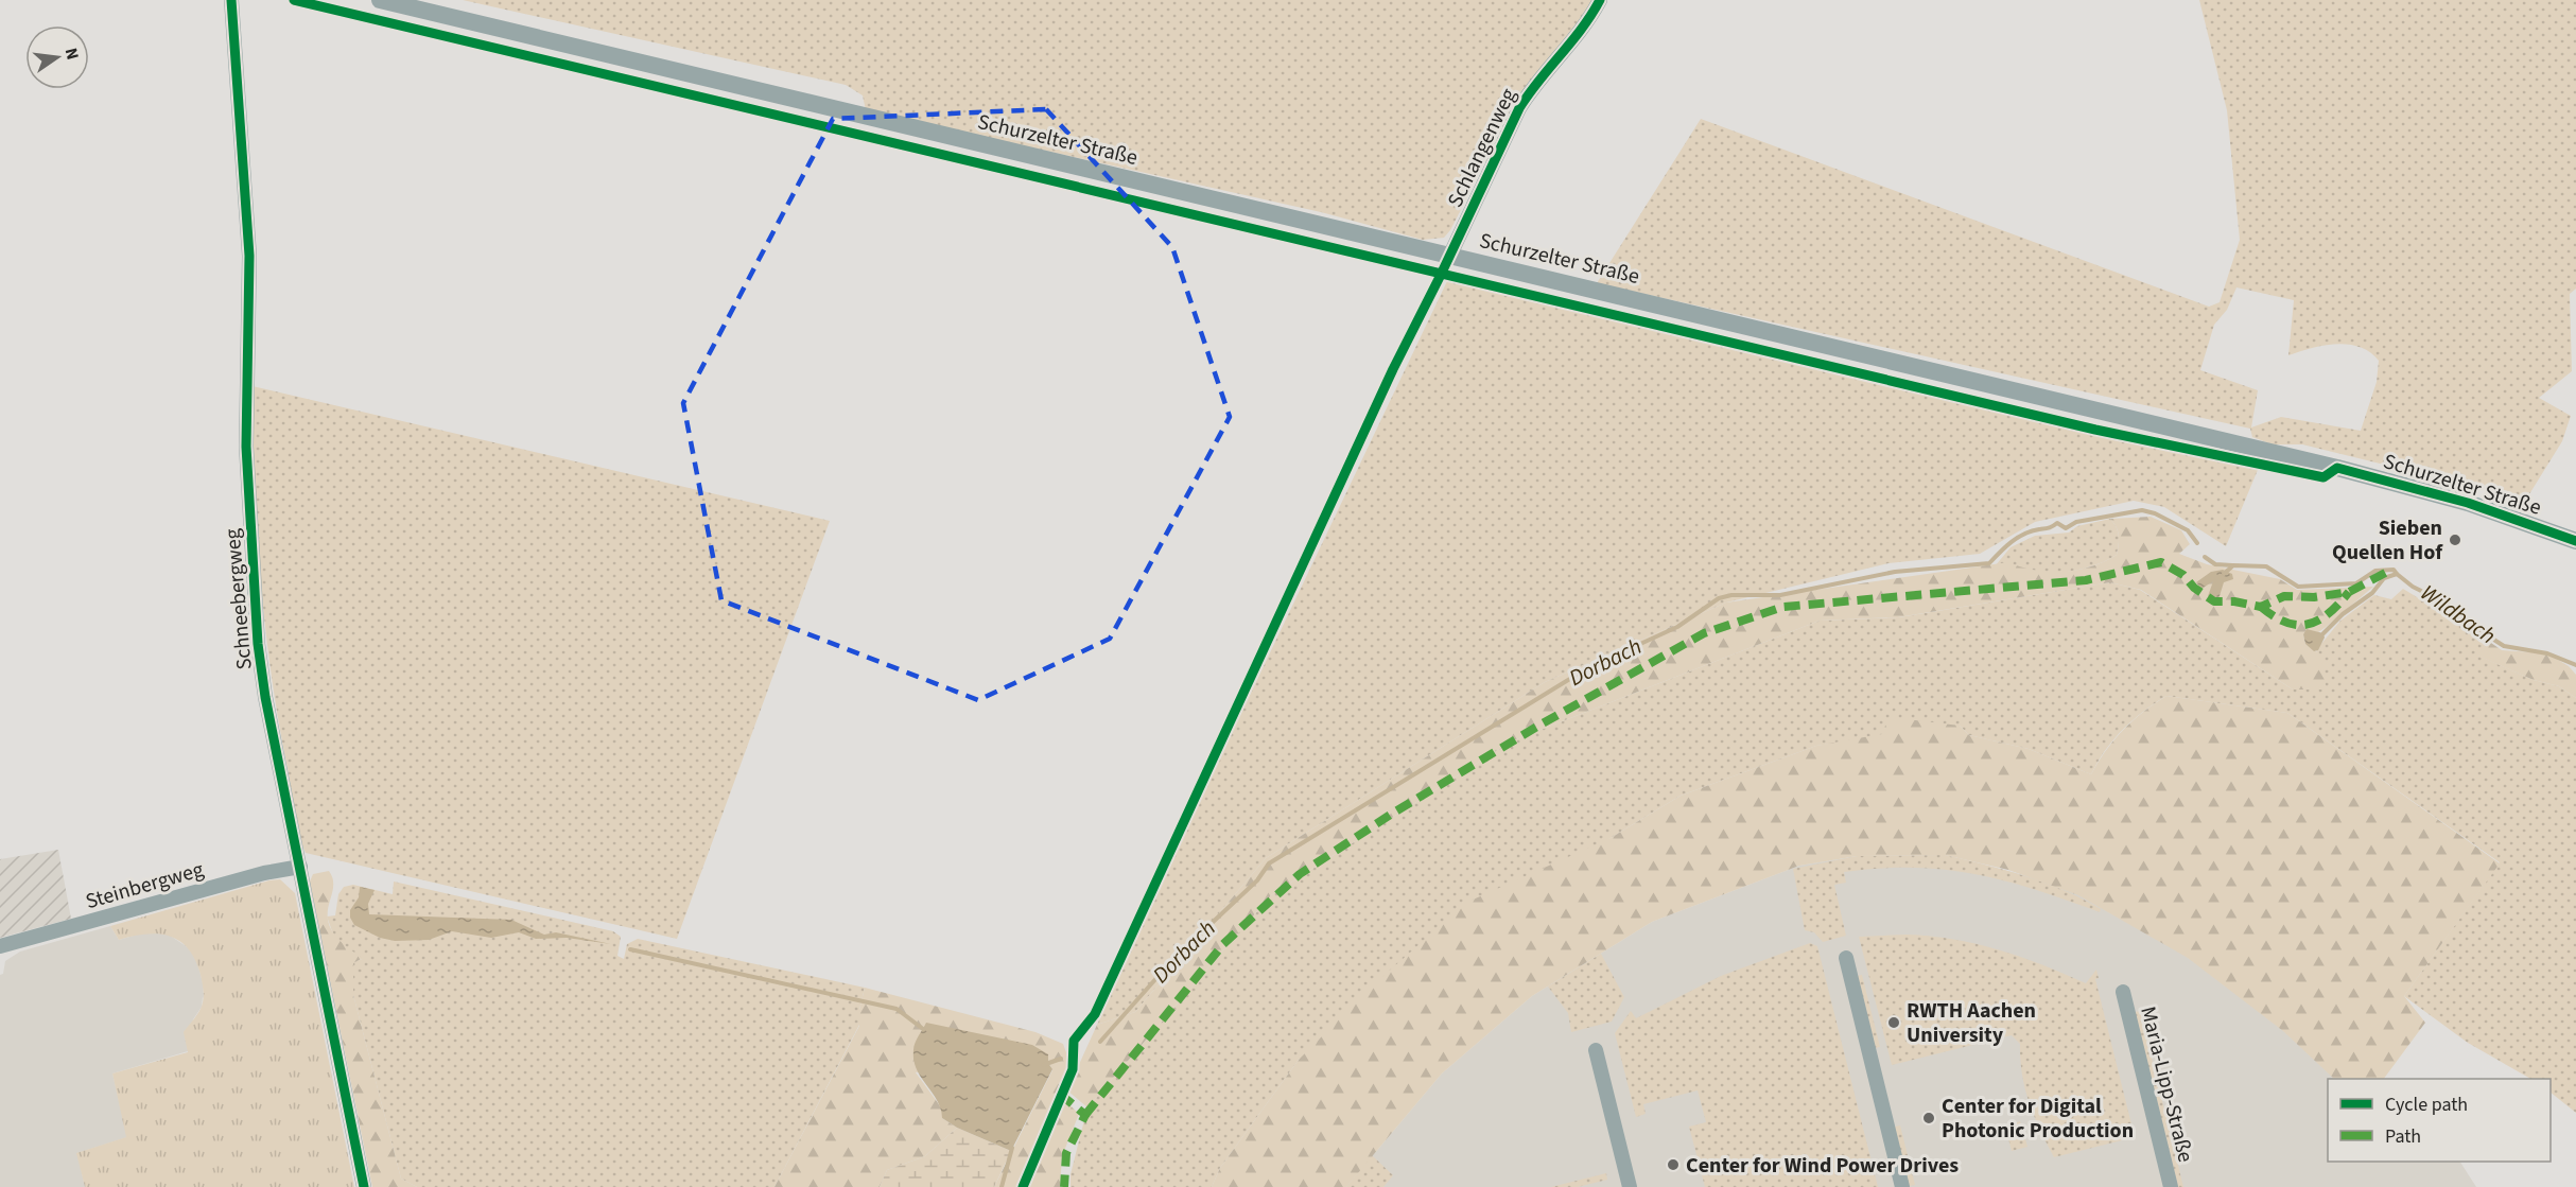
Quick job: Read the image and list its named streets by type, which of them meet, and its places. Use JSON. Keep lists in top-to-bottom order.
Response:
{
  "streets": {
    "street": [
      "Schurzelter Straße",
      "Schlangenweg",
      "Schneebergweg",
      "Steinbergweg",
      "Maria-Lipp-Straße"
    ]
  },
  "crossings": [
    ["Schurzelter Straße", "Schlangenweg"],
    ["Schneebergweg", "Steinbergweg"]
  ],
  "water": ["Wildbach", "Dorbach"],
  "places": [
    "Sieben Quellen Hof",
    "RWTH Aachen University",
    "Center for Digital Photonic Production",
    "Center for Wind Power Drives"
  ],
  "legend": ["Cycle path", "Path"],
  "north": "right"
}
